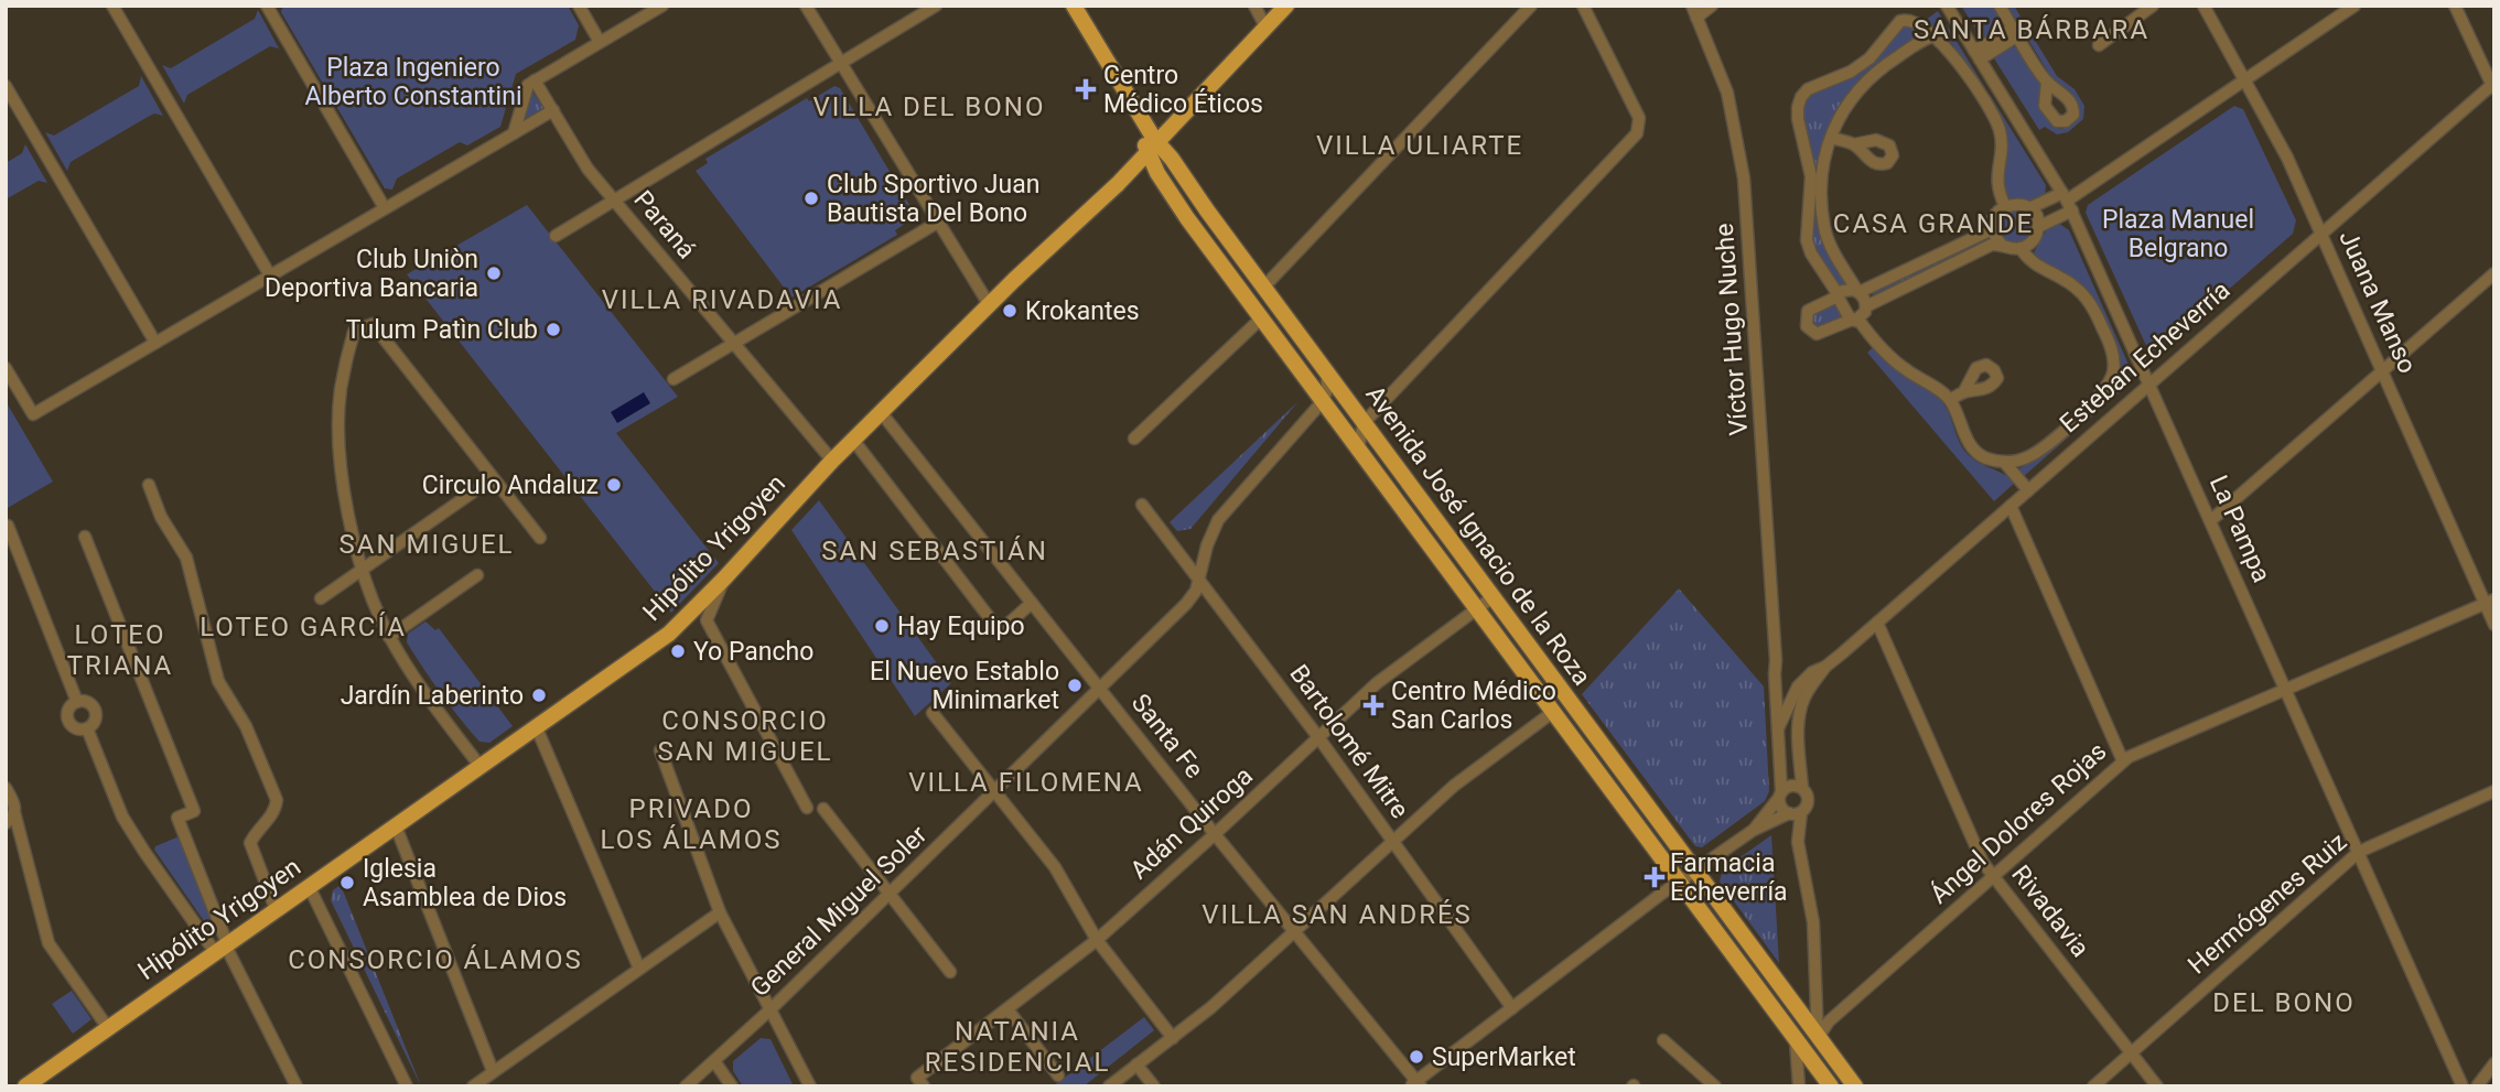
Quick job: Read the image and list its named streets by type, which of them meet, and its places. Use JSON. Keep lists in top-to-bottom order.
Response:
{
  "streets": {
    "main road": ["Avenida José Ignacio de la Roza", "Hipólito Yrigoyen"],
    "street": [
      "Paraná",
      "Juana Manso",
      "Víctor Hugo Nuche",
      "Esteban Echeverría",
      "La Pampa",
      "Santa Fe",
      "Bartolomé Mitre",
      "Adán Quiroga",
      "Ángel Dolores Rojas",
      "Hermógenes Ruiz",
      "General Miguel Soler",
      "Rivadavia"
    ]
  },
  "crossings": [
    ["Paraná", "Hipólito Yrigoyen"],
    ["Juana Manso", "Esteban Echeverría"],
    ["Juana Manso", "Ángel Dolores Rojas"],
    ["Víctor Hugo Nuche", "Esteban Echeverría"],
    ["Esteban Echeverría", "La Pampa"],
    ["Esteban Echeverría", "Rivadavia"],
    ["La Pampa", "Ángel Dolores Rojas"],
    ["La Pampa", "Hermógenes Ruiz"],
    ["Avenida José Ignacio de la Roza", "Hipólito Yrigoyen"],
    ["Avenida José Ignacio de la Roza", "Adán Quiroga"],
    ["Avenida José Ignacio de la Roza", "Ángel Dolores Rojas"],
    ["Avenida José Ignacio de la Roza", "General Miguel Soler"],
    ["Hipólito Yrigoyen", "Santa Fe"],
    ["Santa Fe", "Adán Quiroga"],
    ["Santa Fe", "General Miguel Soler"],
    ["Bartolomé Mitre", "Adán Quiroga"],
    ["Bartolomé Mitre", "General Miguel Soler"],
    ["Ángel Dolores Rojas", "Rivadavia"],
    ["Hermógenes Ruiz", "Rivadavia"]
  ],
  "districts": [
    "SANTA BÁRBARA",
    "VILLA DEL BONO",
    "VILLA ULIARTE",
    "CASA GRANDE",
    "VILLA RIVADAVIA",
    "SAN MIGUEL",
    "SAN SEBASTIÁN",
    "LOTEO GARCÍA",
    "LOTEO TRIANA",
    "CONSORCIO SAN MIGUEL",
    "VILLA FILOMENA",
    "PRIVADO LOS ÁLAMOS",
    "VILLA SAN ANDRÉS",
    "CONSORCIO ÁLAMOS",
    "DEL BONO",
    "NATANIA RESIDENCIAL"
  ],
  "parks": ["Plaza Ingeniero Alberto Constantini", "Plaza Manuel Belgrano"],
  "places": {
    "health": ["Centro Médico Éticos", "Centro Médico San Carlos", "Farmacia Echeverría"],
    "other": [
      "Club Sportivo Juan Bautista Del Bono",
      "Club Uniòn Deportiva Bancaria",
      "Krokantes",
      "Tulum Patìn Club",
      "Circulo Andaluz",
      "Hay Equipo",
      "Yo Pancho",
      "El Nuevo Establo Minimarket",
      "Jardín Laberinto",
      "Iglesia Asamblea de Dios",
      "SuperMarket"
    ]
  }
}
